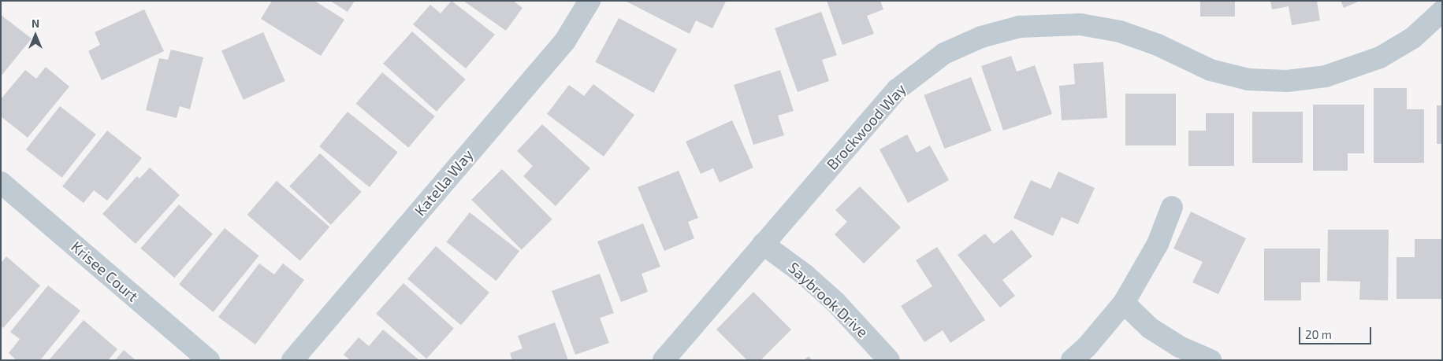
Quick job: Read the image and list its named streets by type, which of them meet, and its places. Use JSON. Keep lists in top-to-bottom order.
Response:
{
  "streets": {
    "street": [
      "Brockwood Way",
      "Katella Way",
      "Krisee Court",
      "Saybrook Drive"
    ]
  },
  "crossings": [
    ["Brockwood Way", "Saybrook Drive"]
  ],
  "scale_bar": "20 m",
  "north": "top"
}
